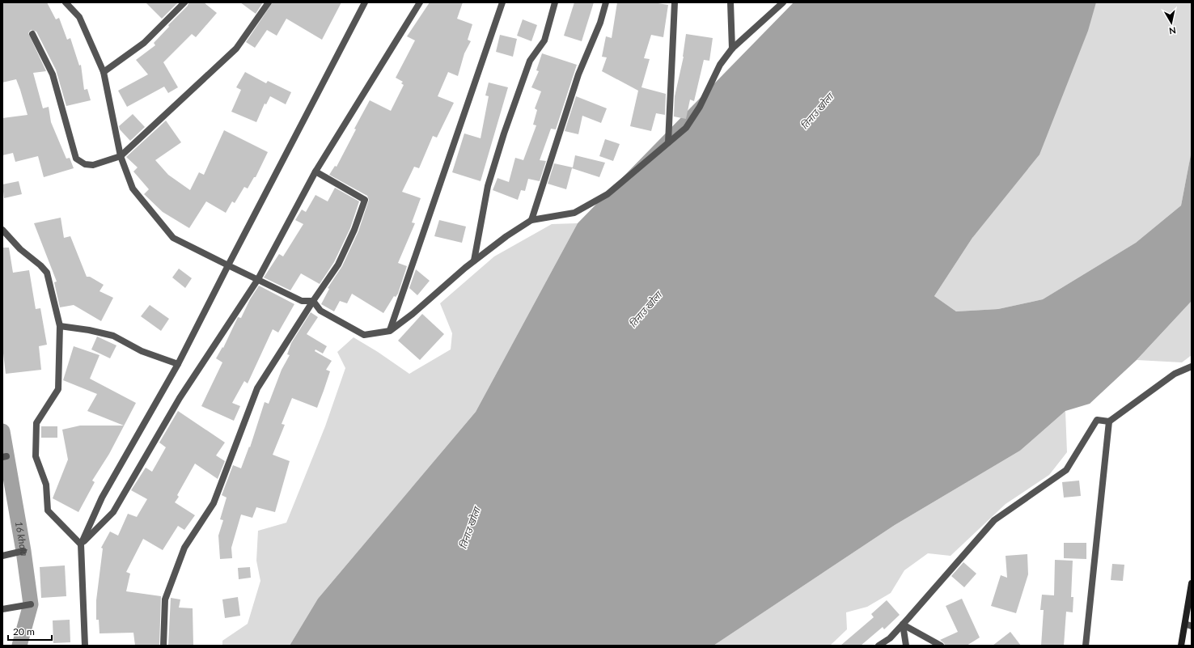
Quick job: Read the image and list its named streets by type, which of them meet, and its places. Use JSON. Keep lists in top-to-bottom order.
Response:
{
  "water": ["तिनाउ खोला", "16 khola"],
  "scale_bar": "20 m",
  "north": "bottom"
}
